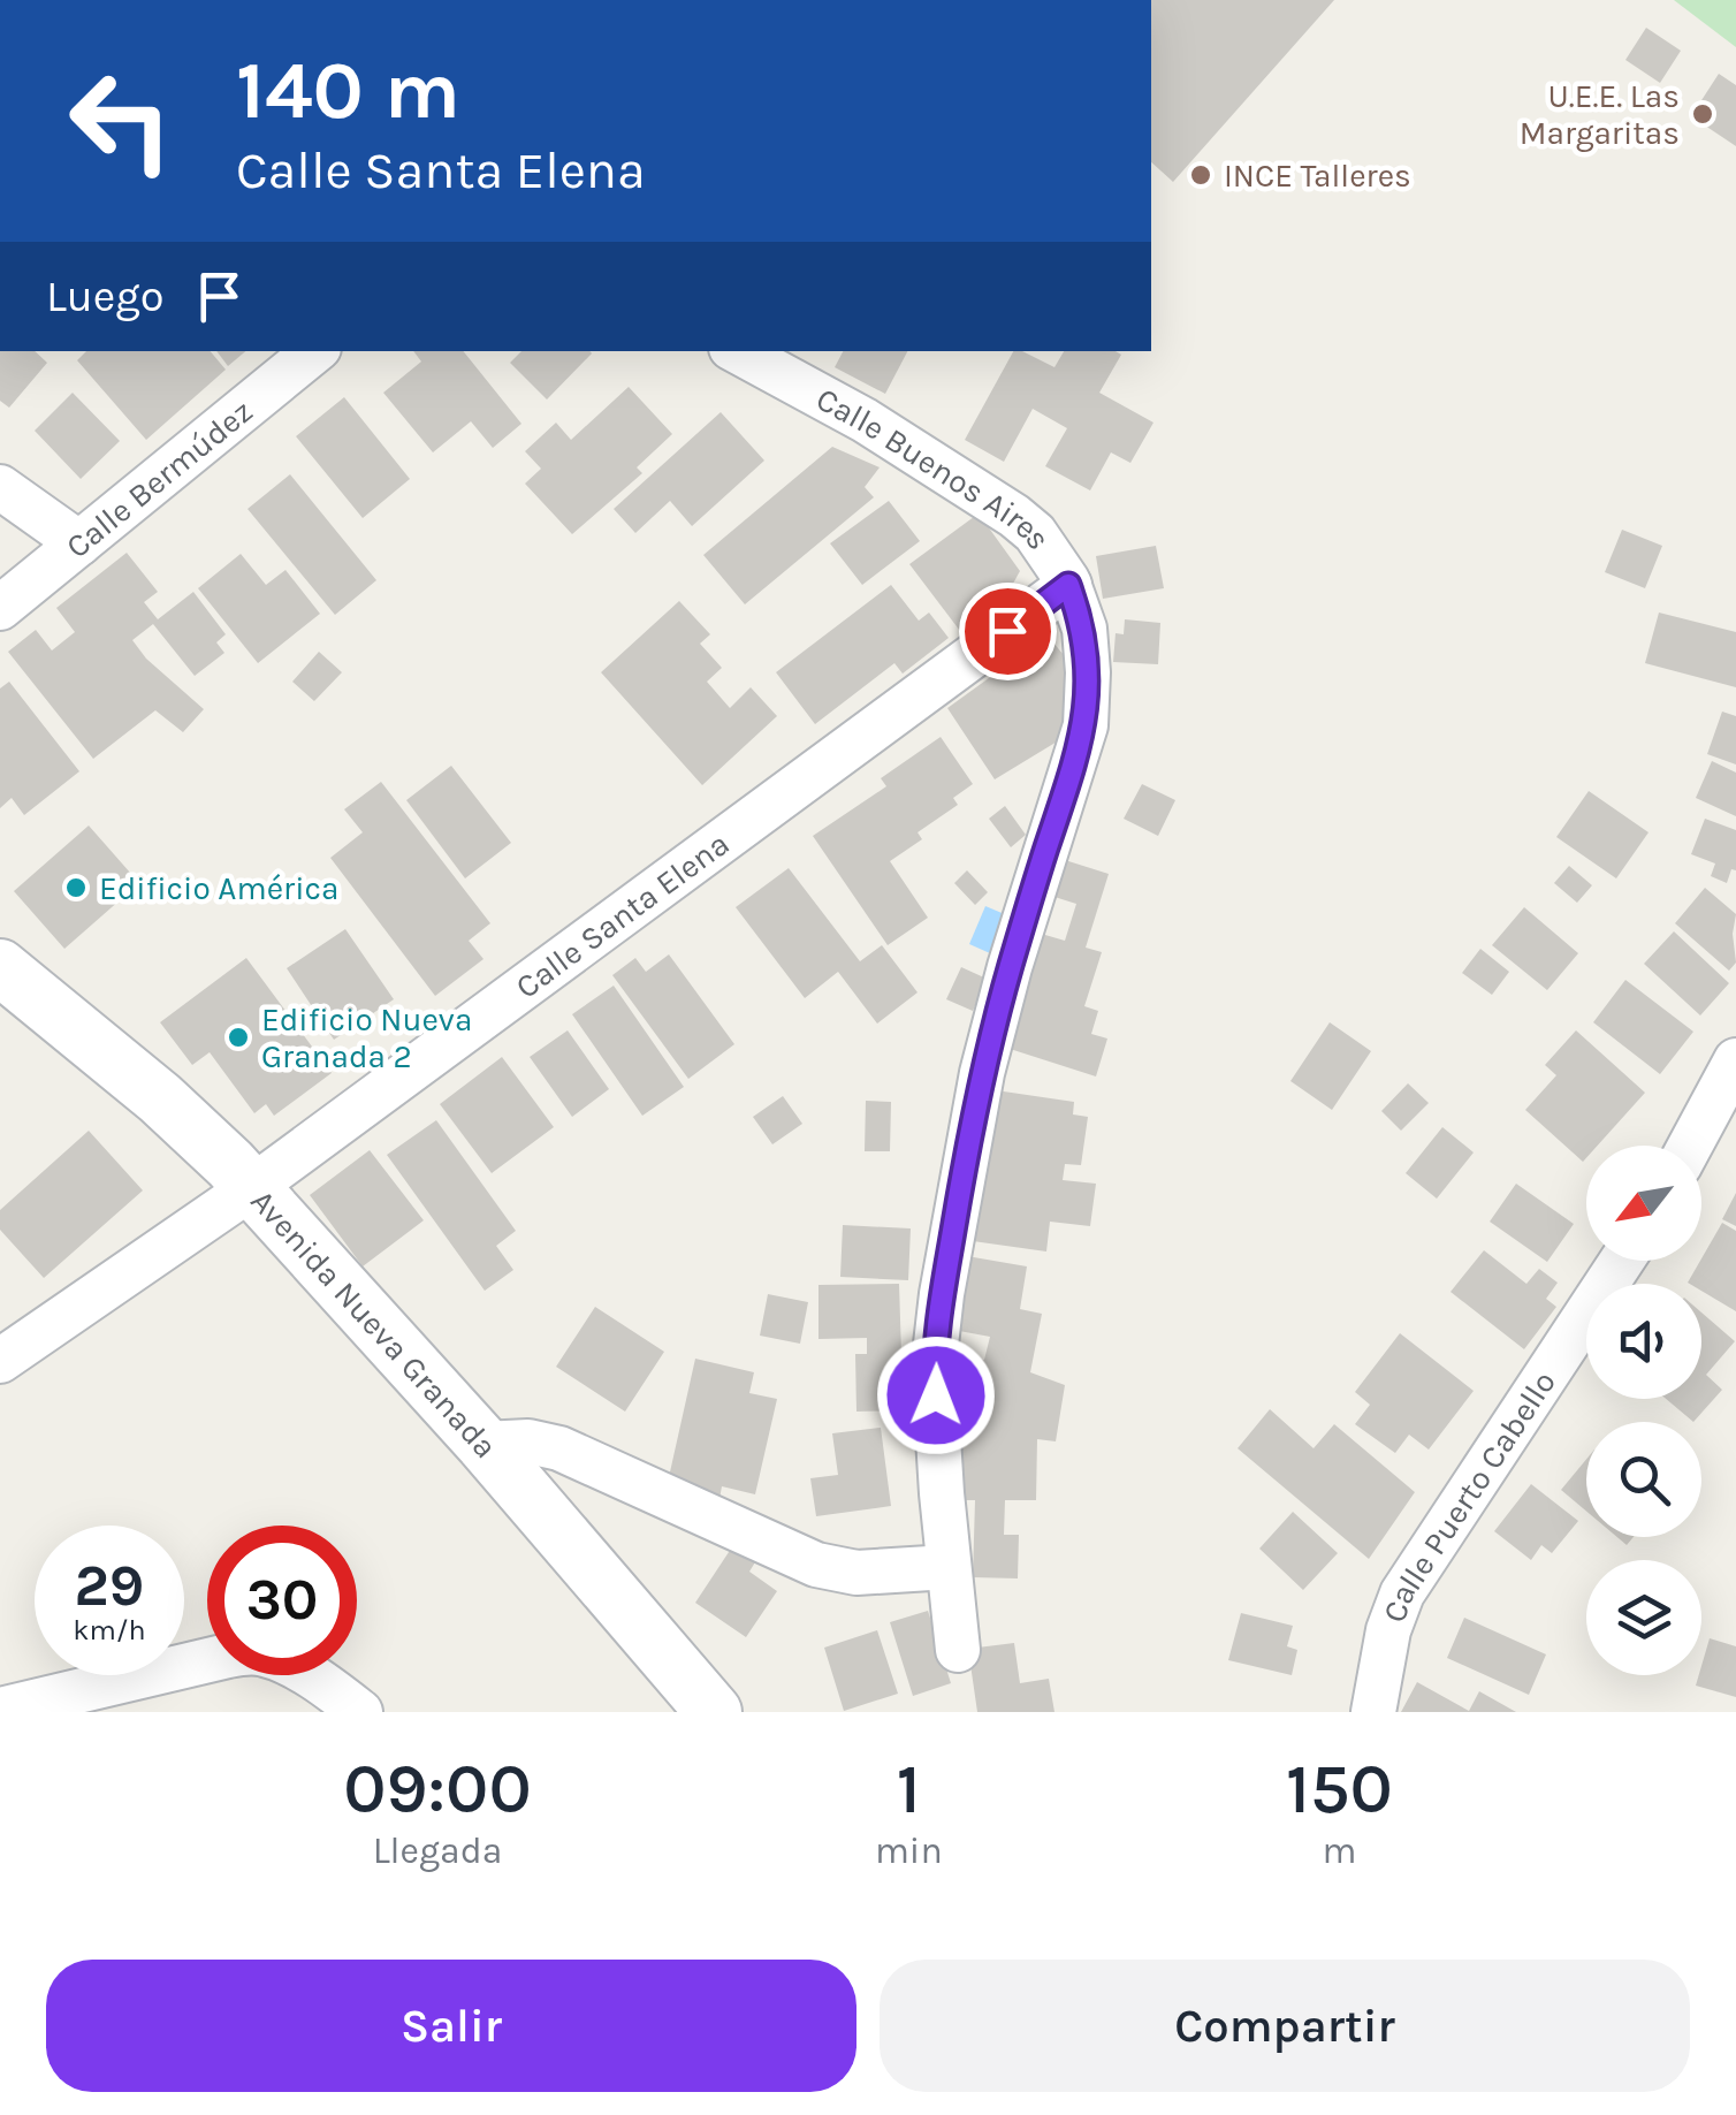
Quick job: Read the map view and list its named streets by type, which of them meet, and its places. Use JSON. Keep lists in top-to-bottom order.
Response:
{
  "streets": {
    "street": [
      "Calle Buenos Aires",
      "Calle Bermúdez",
      "Calle Santa Elena",
      "Avenida Nueva Granada",
      "Calle Puerto Cabello"
    ]
  },
  "crossings": [
    ["Calle Buenos Aires", "Calle Santa Elena"],
    ["Calle Santa Elena", "Avenida Nueva Granada"]
  ],
  "places": [
    "U.E.E. Las Margaritas",
    "INCE Talleres",
    "Edificio América",
    "Edificio Nueva Granada 2"
  ],
  "north": "bottom left",
  "page": {
    "turn": ["140 m", "Calle Santa Elena"],
    "then": "Luego",
    "speed": "29 km/h",
    "limit": "30",
    "eta": [
      "09:00",
      "Llegada",
      "1",
      "min",
      "150",
      "m"
    ],
    "buttons": ["Salir", "Compartir"]
  }
}
